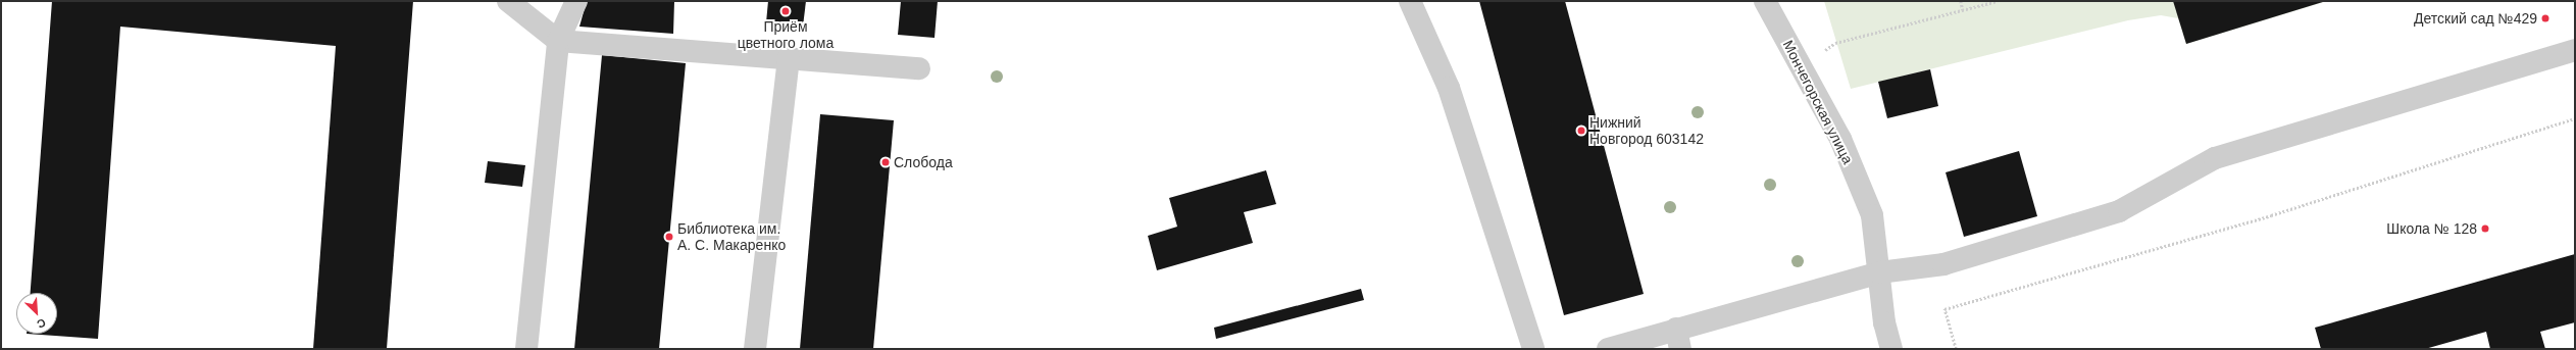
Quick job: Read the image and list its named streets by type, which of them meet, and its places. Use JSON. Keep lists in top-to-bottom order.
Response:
{
  "streets": {
    "street": ["Мончегорская улица"]
  },
  "places": [
    "Приём цветного лома",
    "Детский сад №429",
    "Нижний Новгород 603142",
    "Слобода",
    "Школа № 128",
    "Библиотека им. А. С. Макаренко"
  ],
  "north": "bottom right"
}
